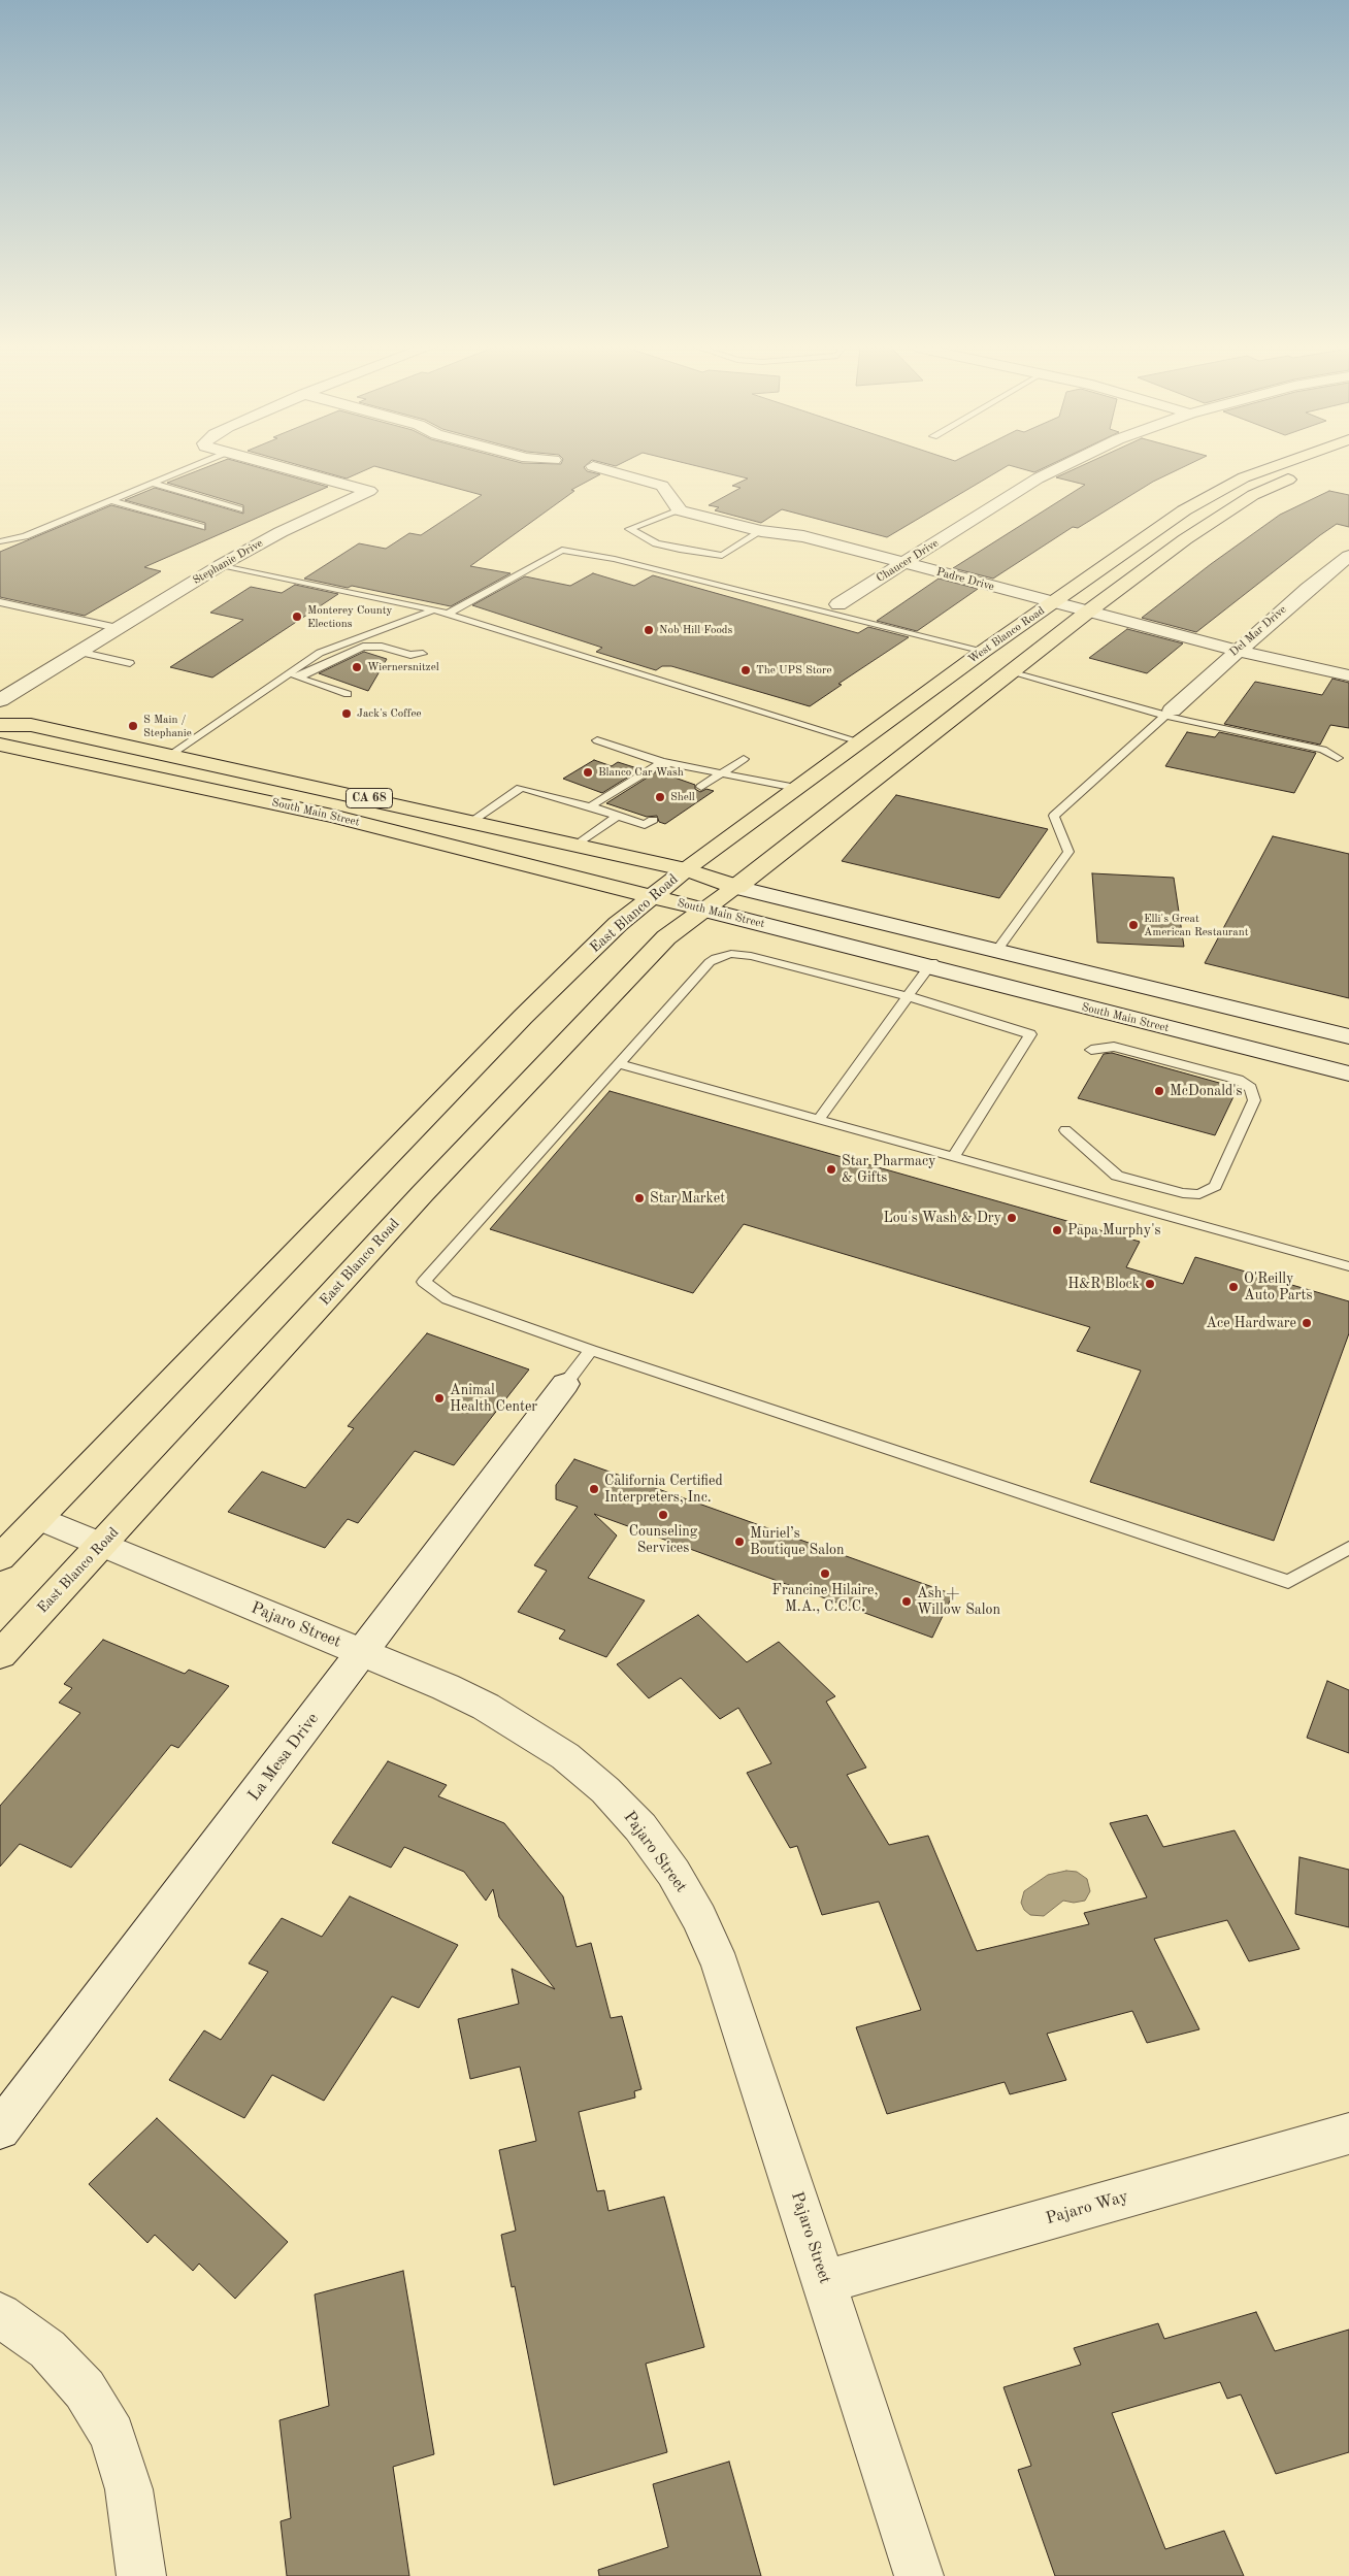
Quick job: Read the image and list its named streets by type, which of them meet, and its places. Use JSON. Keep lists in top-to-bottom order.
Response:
{
  "streets": {
    "main road": [
      "West Blanco Road",
      "CA 68",
      "South Main Street",
      "East Blanco Road"
    ],
    "street": [
      "Chaucer Drive",
      "Stephanie Drive",
      "Padre Drive",
      "Del Mar Drive",
      "Pajaro Street",
      "La Mesa Drive",
      "Pajaro Way"
    ]
  },
  "crossings": [
    ["Chaucer Drive", "Padre Drive"],
    ["Padre Drive", "Del Mar Drive"],
    ["Padre Drive", "West Blanco Road"],
    ["West Blanco Road", "South Main Street"],
    ["West Blanco Road", "East Blanco Road"],
    ["South Main Street", "East Blanco Road"],
    ["East Blanco Road", "Pajaro Street"],
    ["Pajaro Street", "La Mesa Drive"],
    ["Pajaro Street", "Pajaro Way"]
  ],
  "places": [
    "Monterey County Elections",
    "Nob Hill Foods",
    "Wiernersnitzel",
    "The UPS Store",
    "Jack's Coffee",
    "S Main / Stephanie",
    "Blanco Car Wash",
    "Shell",
    "Elli's Great American Restaurant",
    "McDonald's",
    "Star Pharmacy & Gifts",
    "Star Market",
    "Lou's Wash & Dry",
    "Papa Murphy's",
    "H&R Block",
    "O'Reilly Auto Parts",
    "Ace Hardware",
    "Animal Health Center",
    "California Certified Interpreters, Inc.",
    "Counseling Services",
    "Muriel’s Boutique Salon",
    "Francine Hilaire, M.A., C.C.C.",
    "Ash + Willow Salon"
  ]
}
